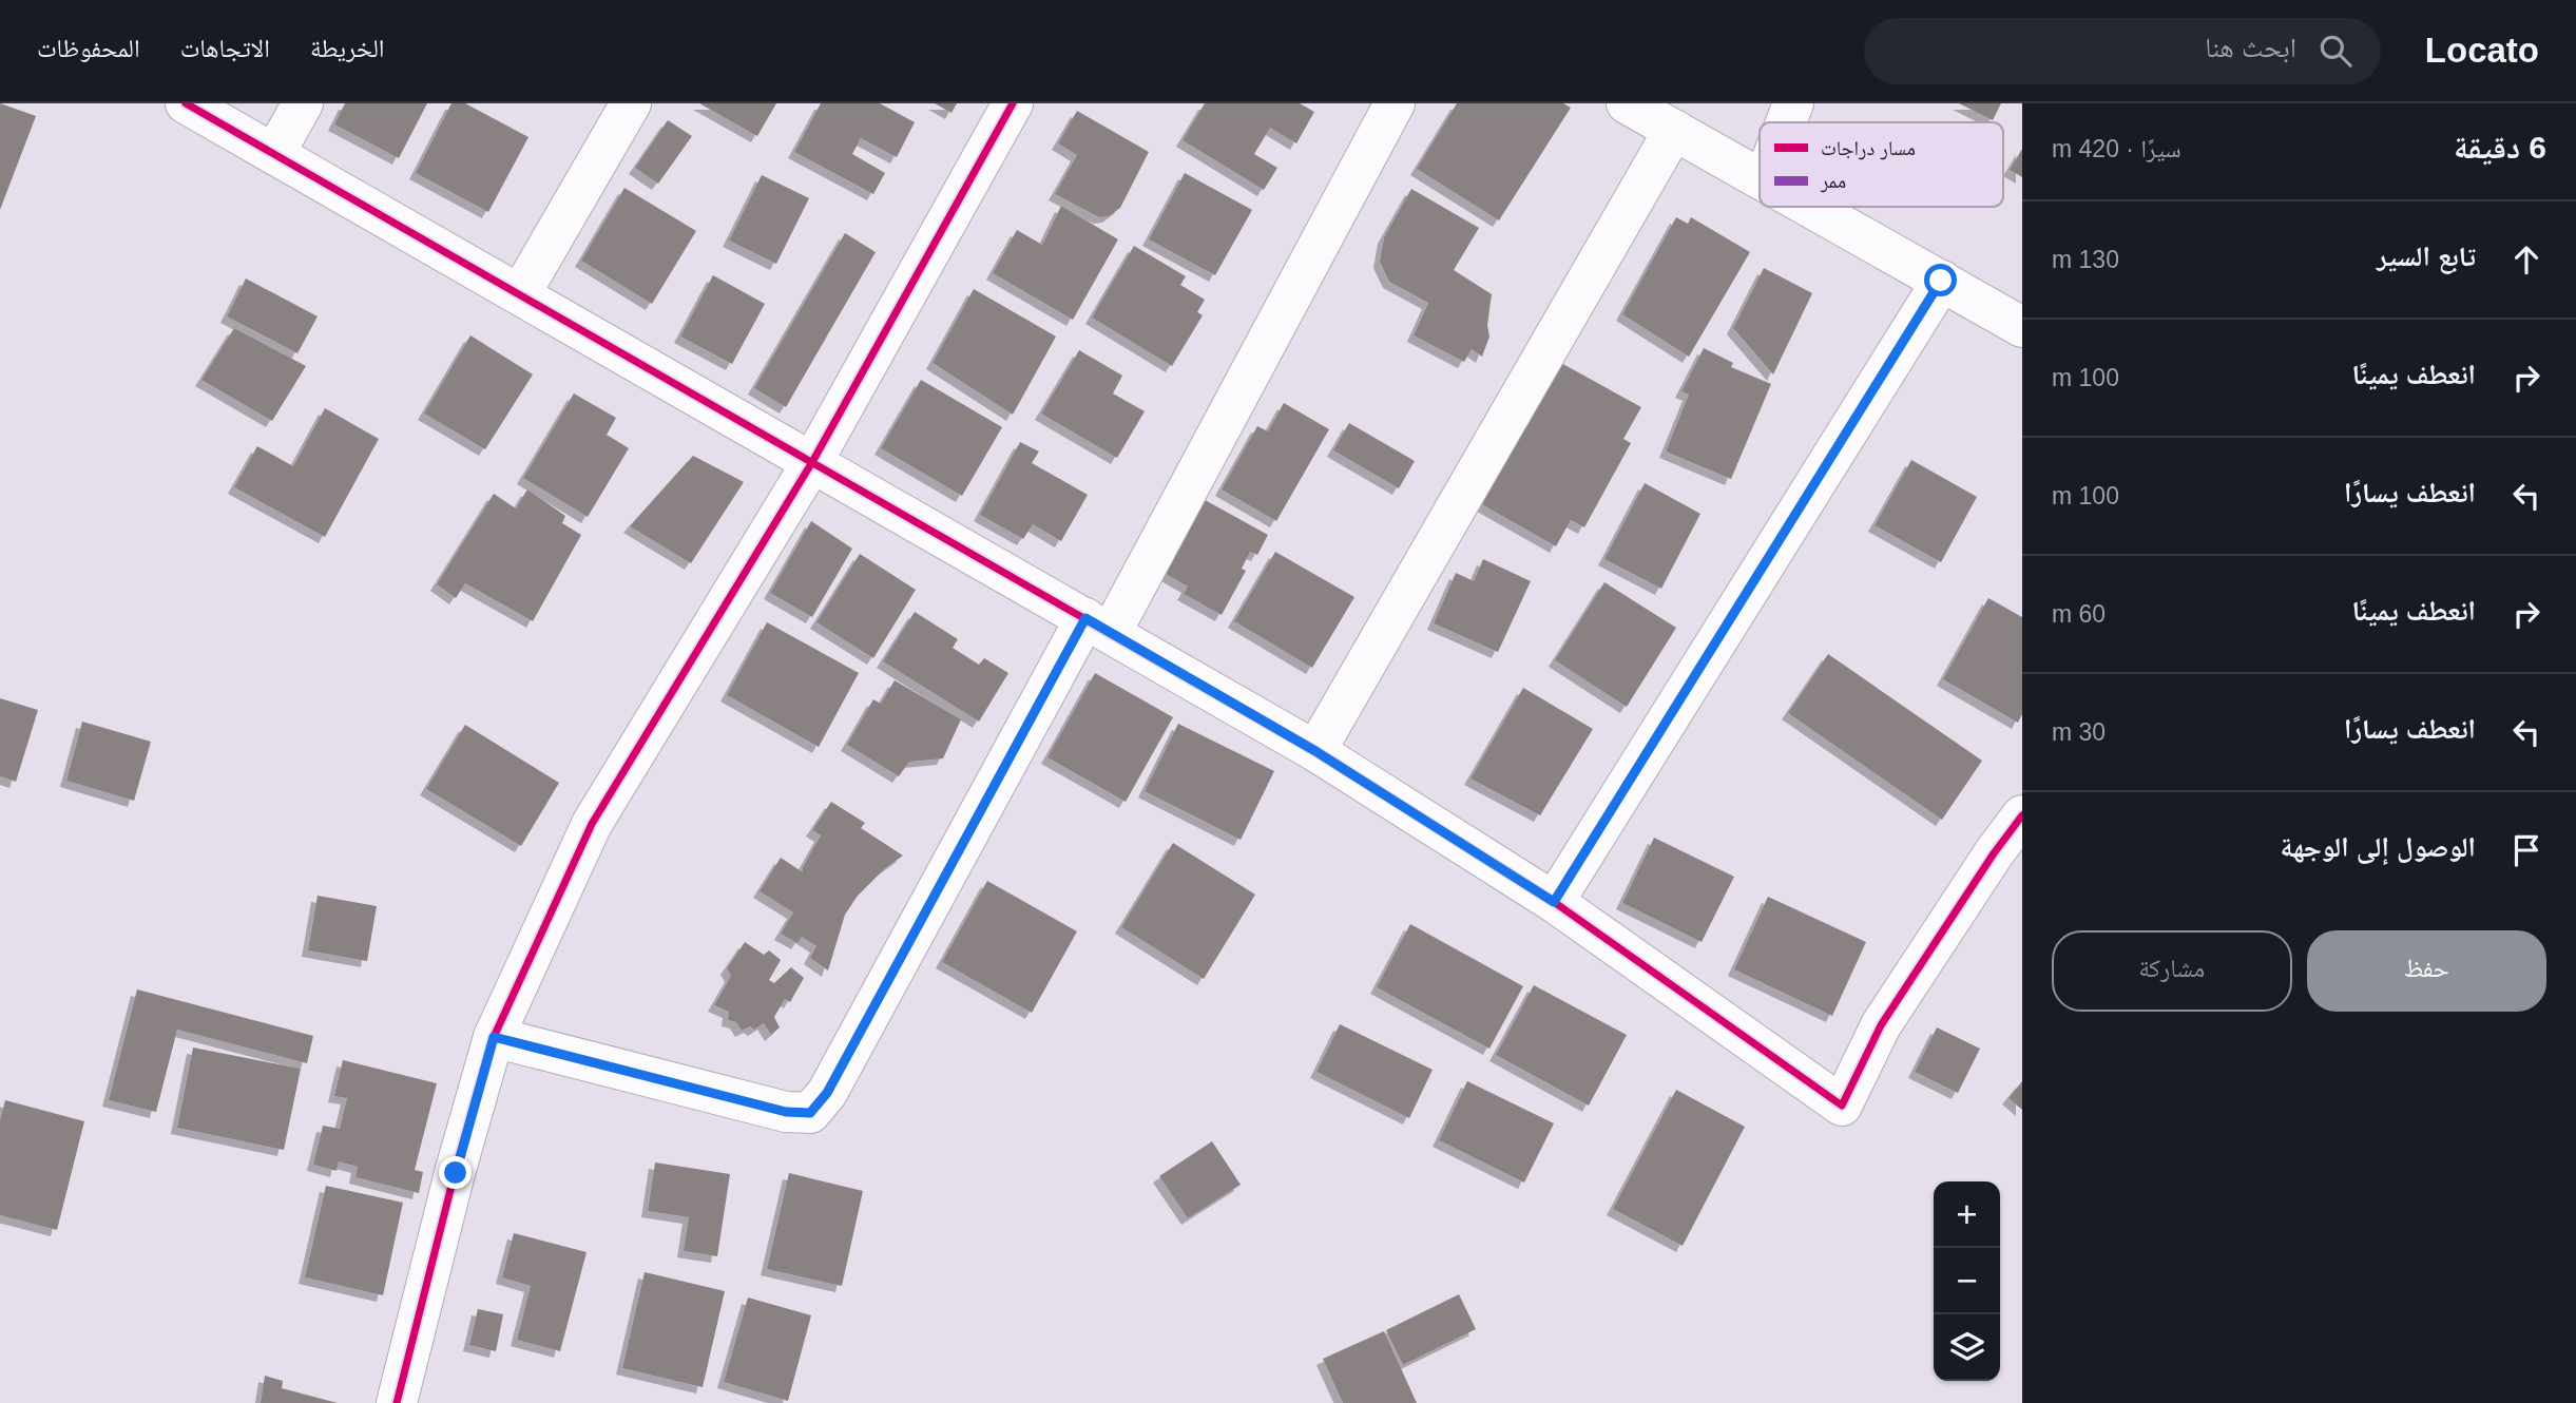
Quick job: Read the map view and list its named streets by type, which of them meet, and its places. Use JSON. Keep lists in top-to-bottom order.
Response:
{
  "legend": ["مسار دراجات", "ممر"],
  "page": {
    "header": "Locato",
    "search": "ابحث هنا",
    "nav": ["الخريطة", "الاتجاهات", "المحفوظات"],
    "heading": ["6 دقيقة", "سيرًا · 420 m"],
    "list": [
      ["تابع السير", "130 m"],
      ["انعطف يمينًا", "100 m"],
      ["انعطف يسارًا", "100 m"],
      ["انعطف يمينًا", "60 m"],
      ["انعطف يسارًا", "30 m"],
      "الوصول إلى الوجهة"
    ],
    "buttons": ["حفظ", "مشاركة"],
    "map_buttons": ["+", "−"]
  }
}
